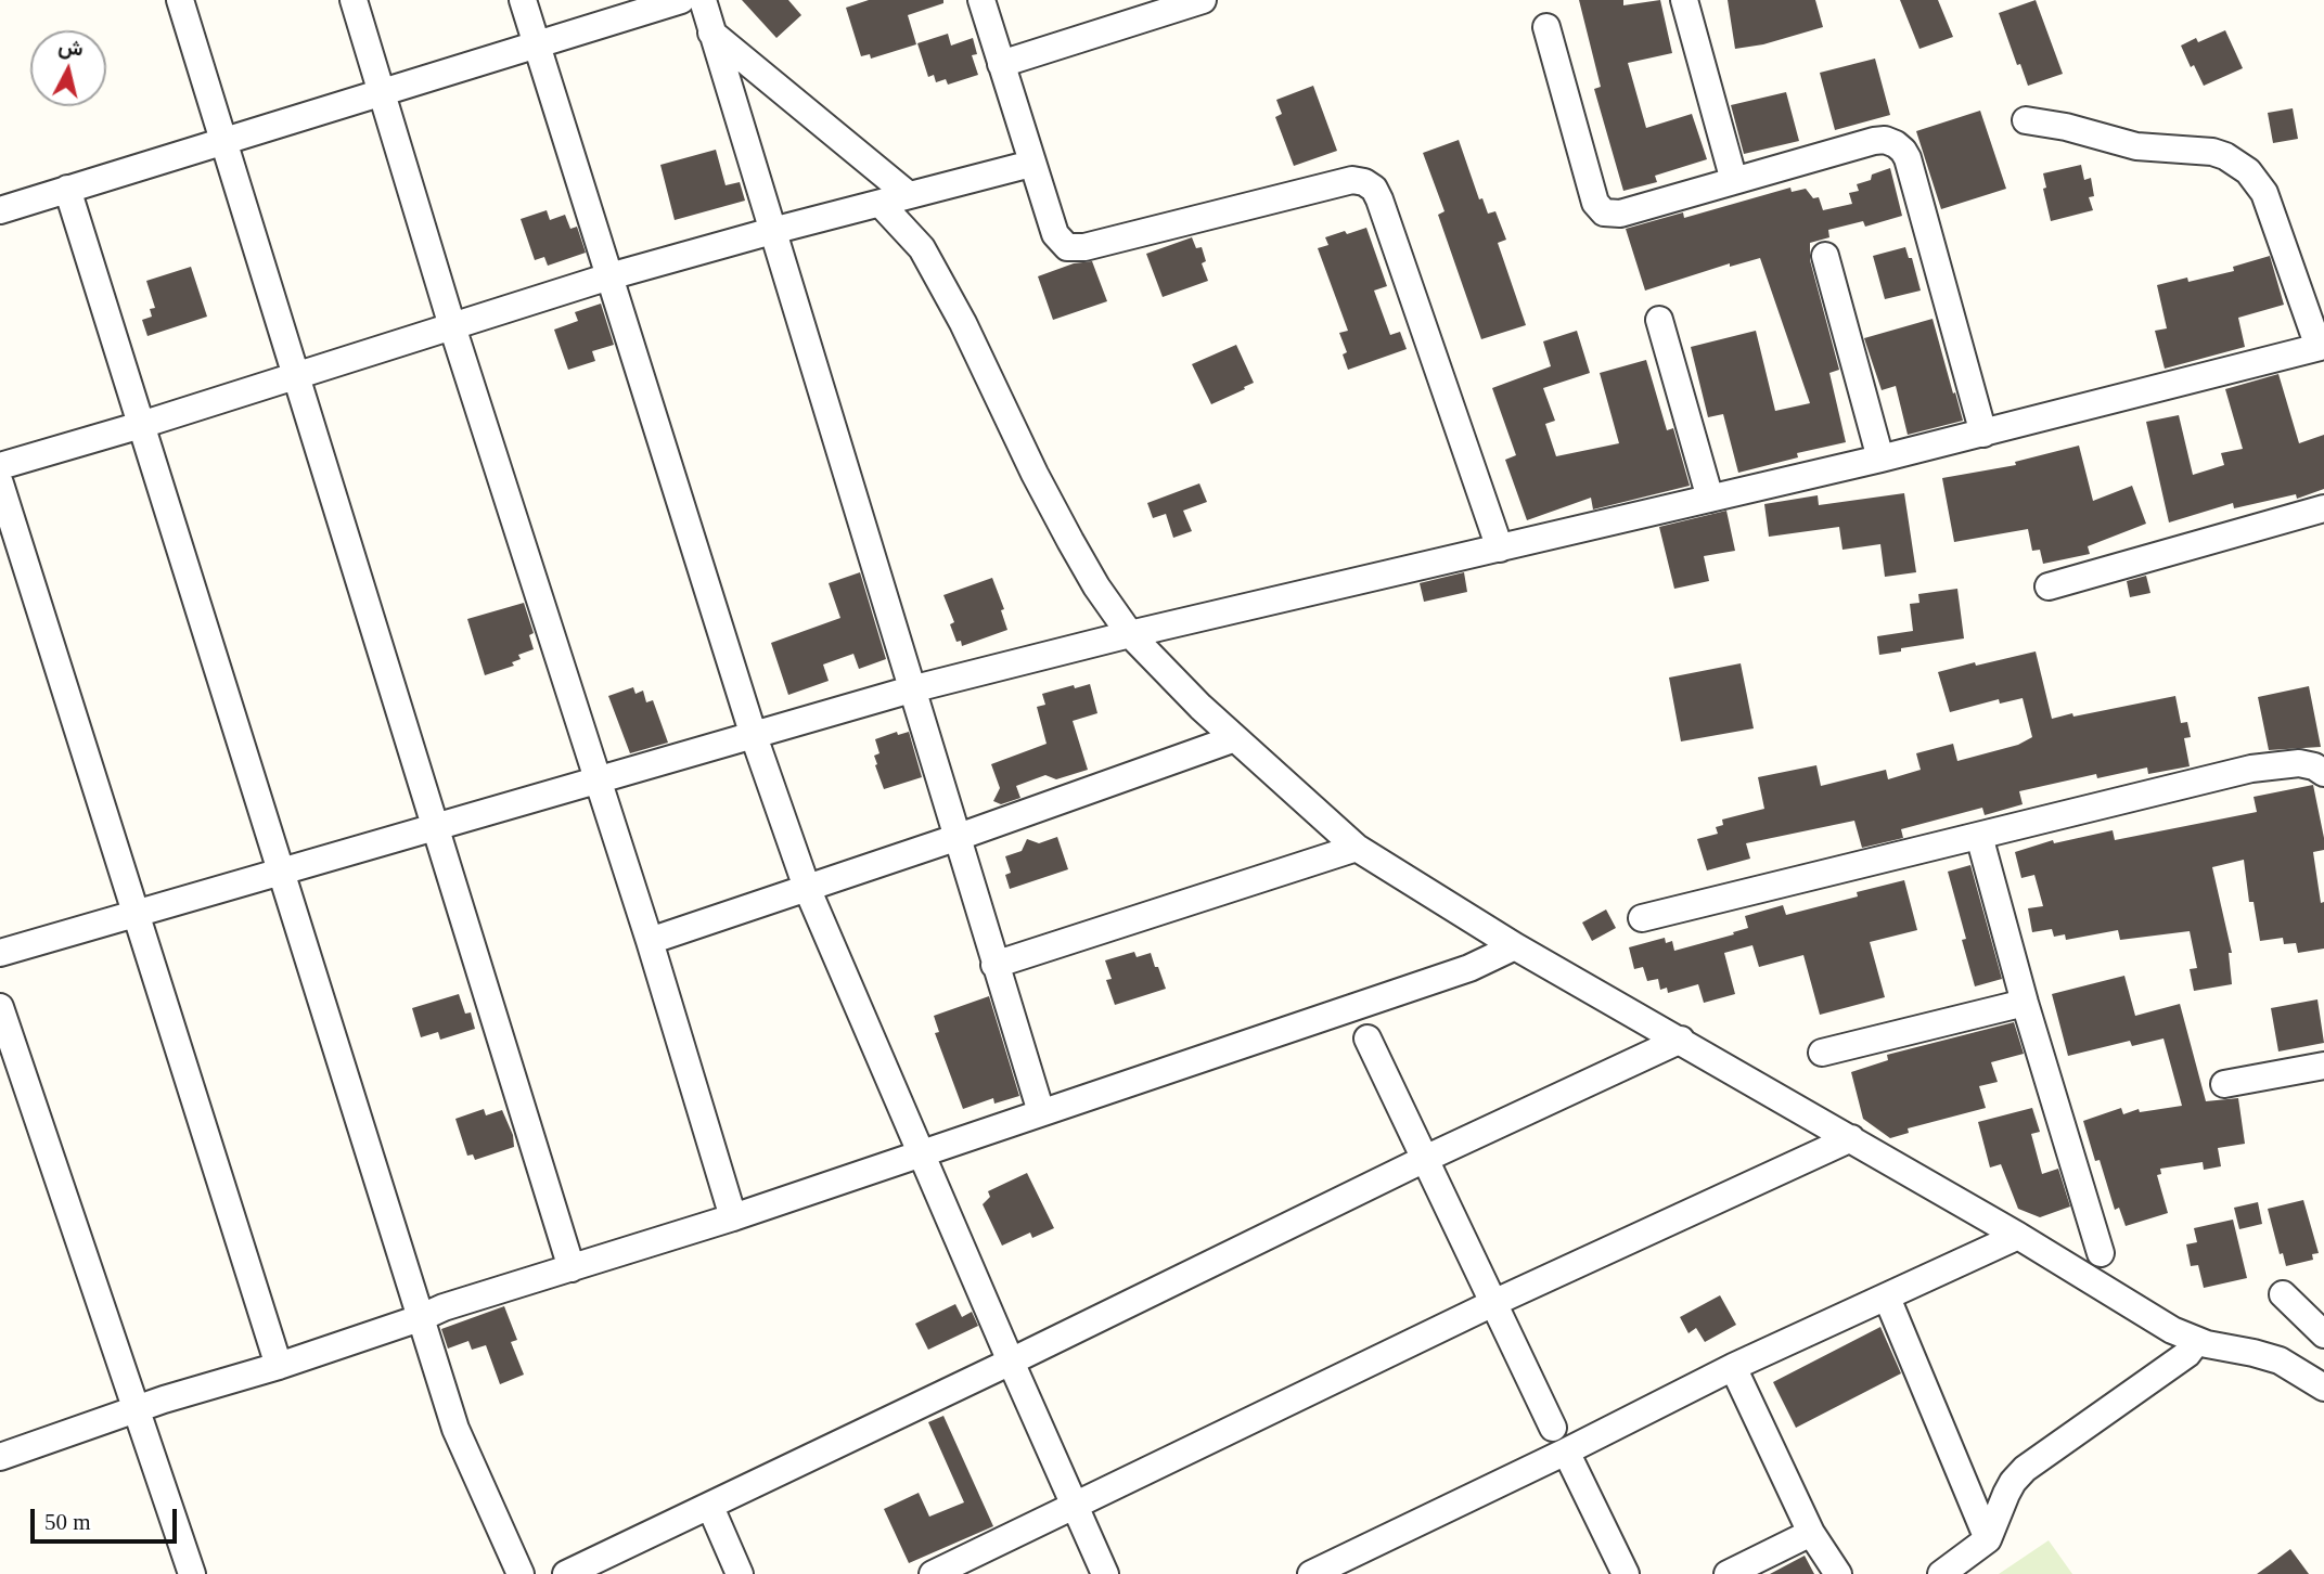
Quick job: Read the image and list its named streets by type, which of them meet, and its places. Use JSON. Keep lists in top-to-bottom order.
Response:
{
  "scale_bar": "50 m",
  "north": "top"
}
